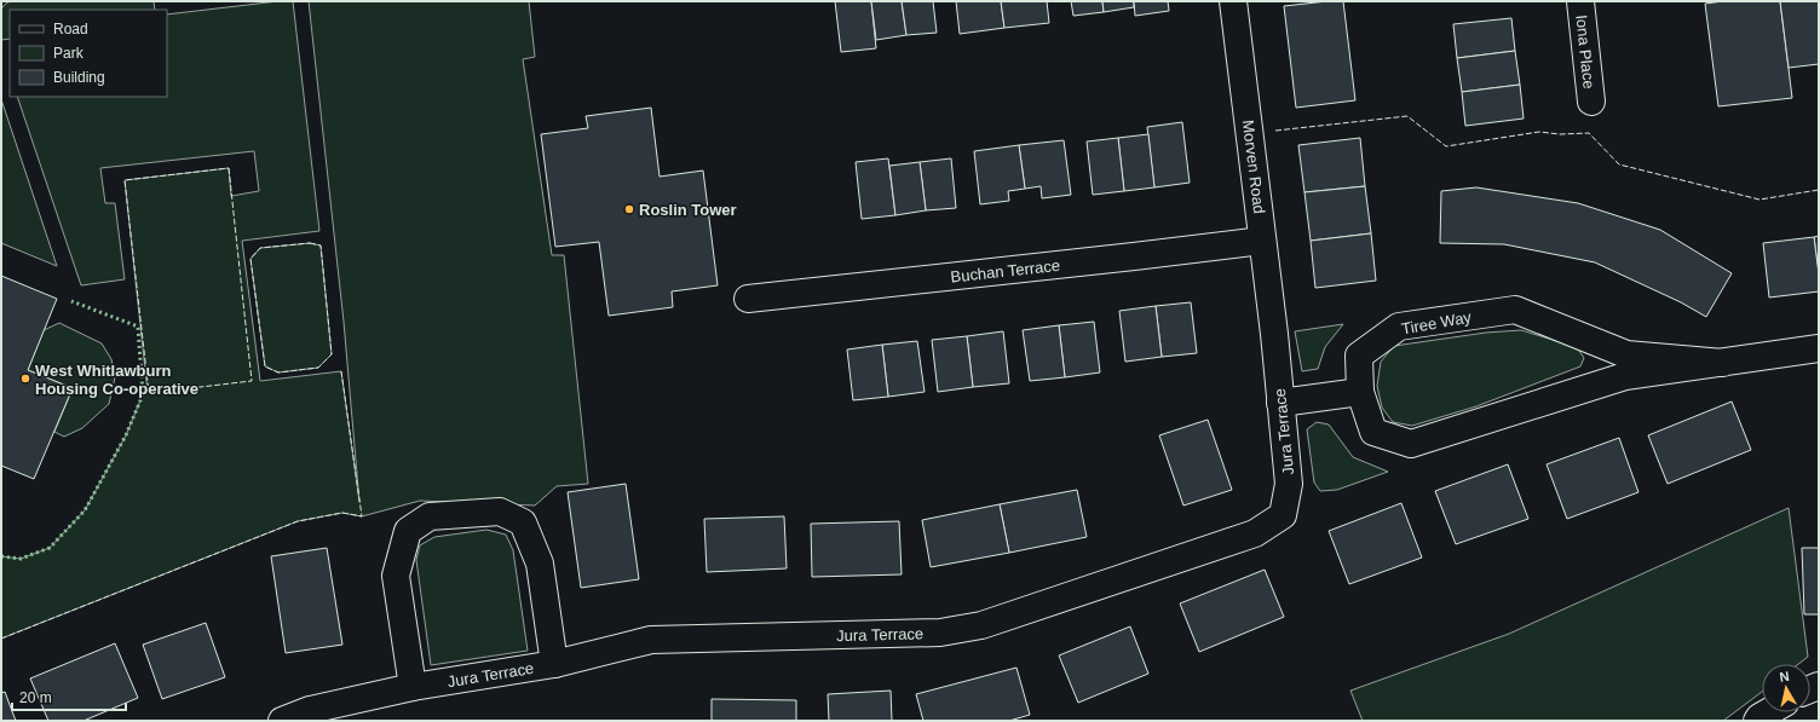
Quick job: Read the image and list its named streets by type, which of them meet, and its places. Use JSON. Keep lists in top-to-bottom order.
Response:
{
  "streets": {
    "street": [
      "Iona Place",
      "Morven Road",
      "Buchan Terrace",
      "Tiree Way",
      "Jura Terrace"
    ]
  },
  "crossings": [
    ["Morven Road", "Buchan Terrace"],
    ["Morven Road", "Jura Terrace"]
  ],
  "places": ["Roslin Tower", "West Whitlawburn Housing Co-operative"],
  "legend": ["Road", "Park", "Building"],
  "scale_bar": "20 m",
  "north": "top"
}
